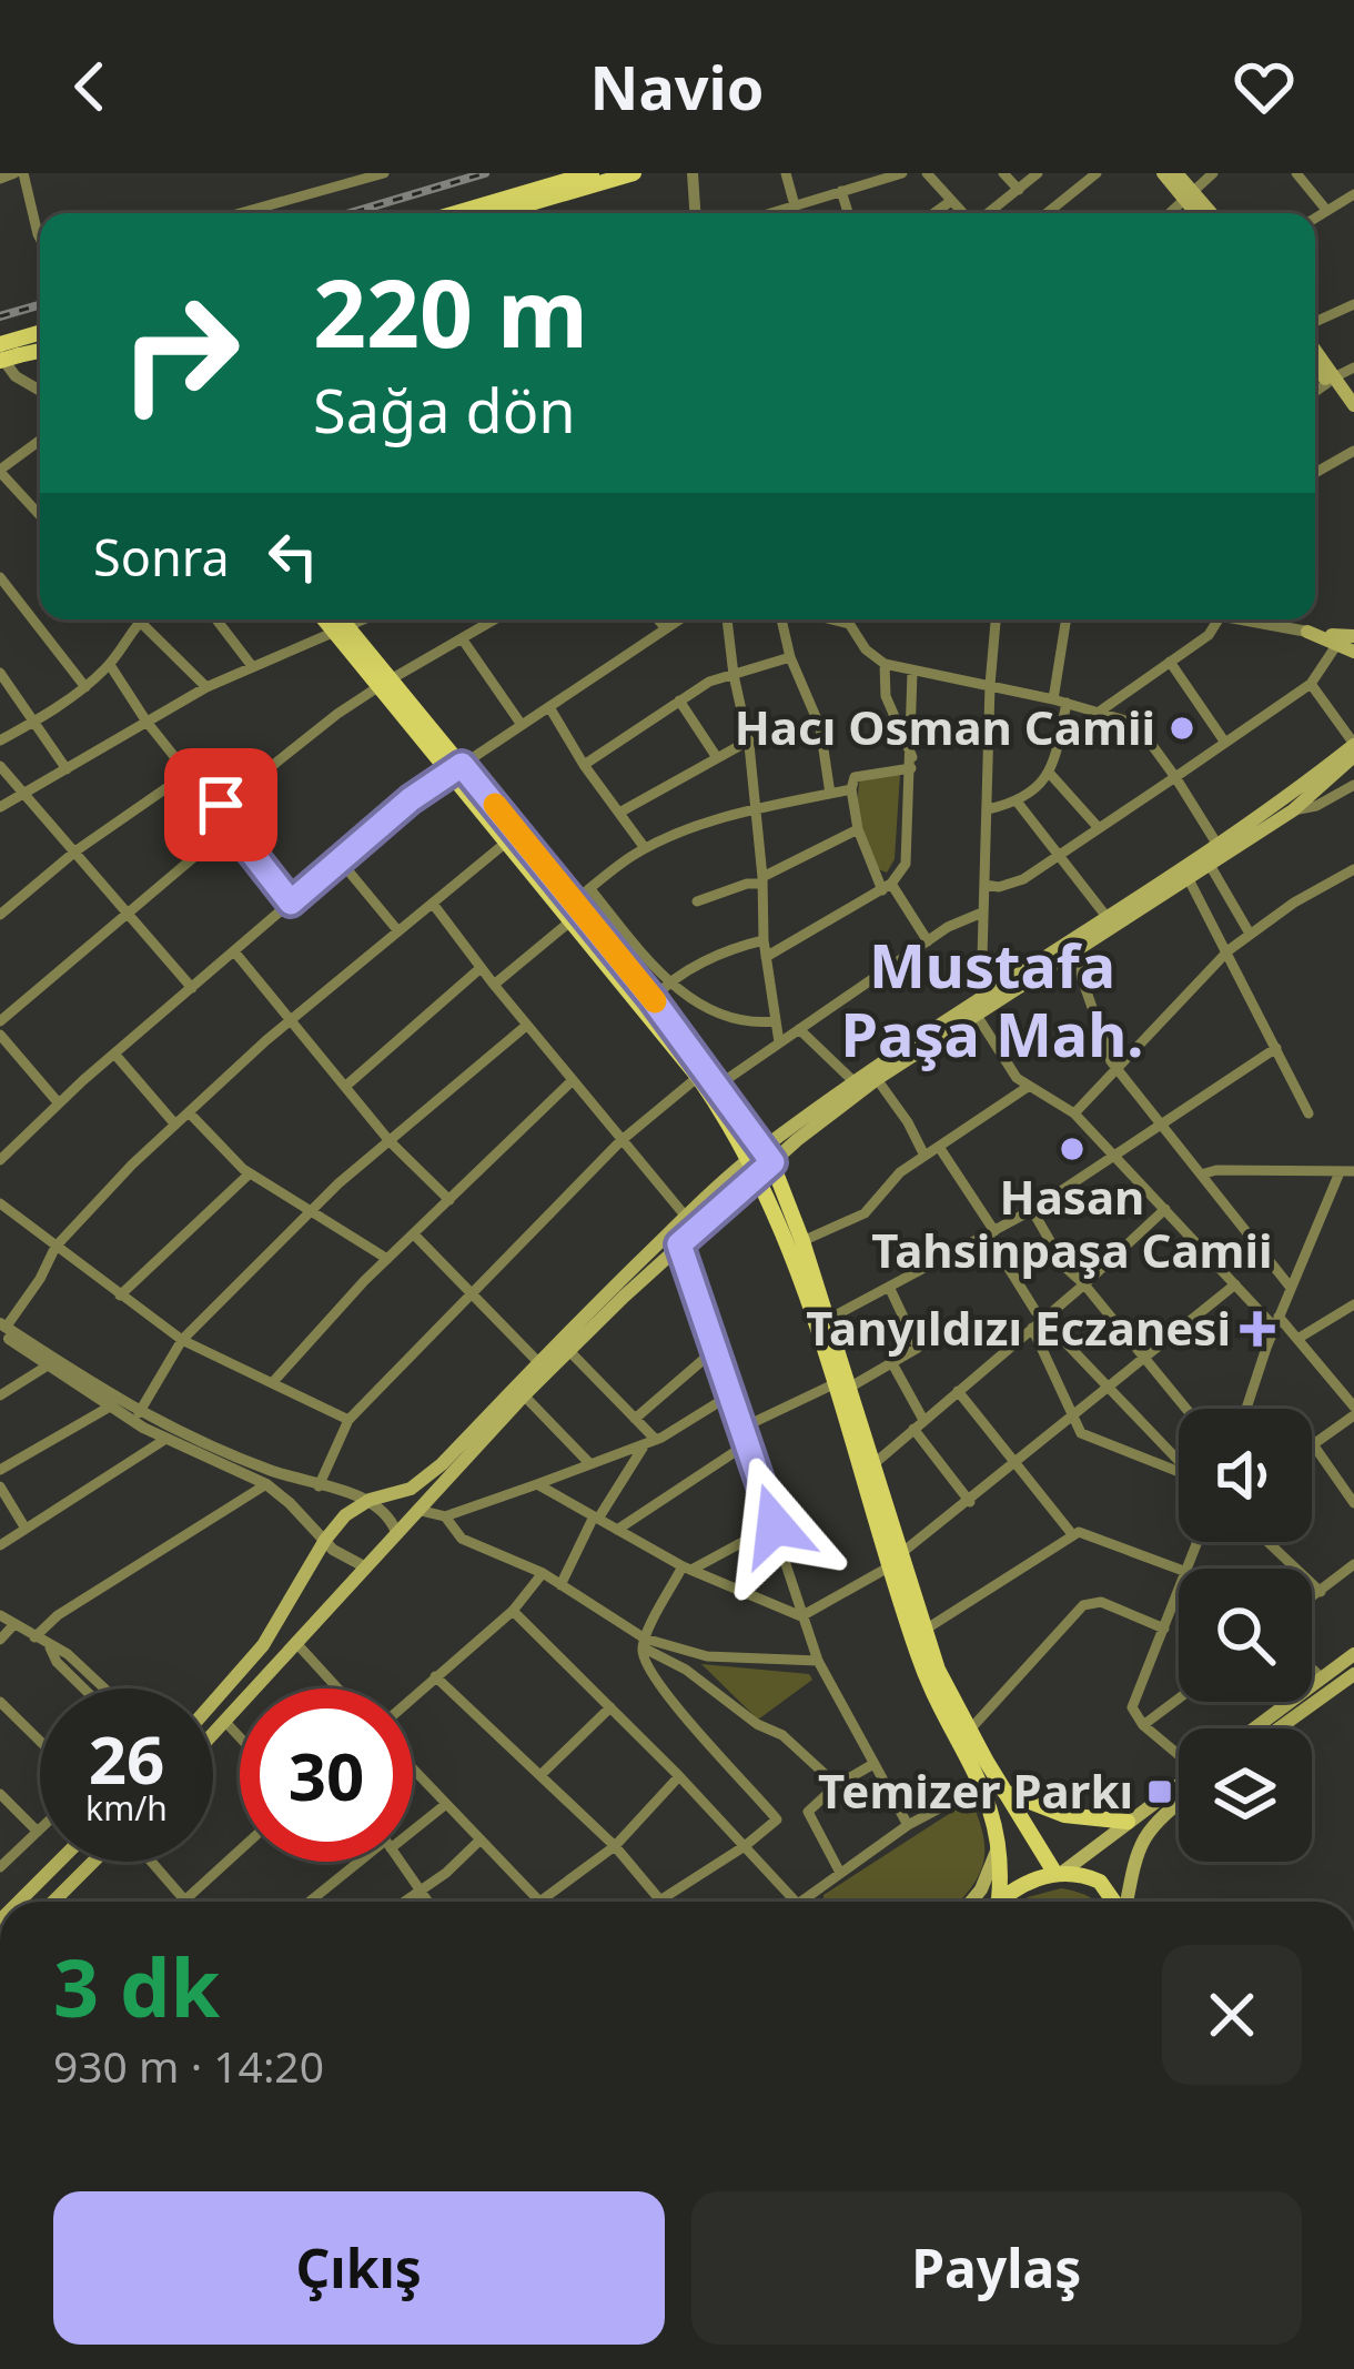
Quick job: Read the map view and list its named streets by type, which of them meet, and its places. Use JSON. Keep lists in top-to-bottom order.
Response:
{
  "districts": ["Mustafa Paşa Mah."],
  "places": {
    "other": ["Hacı Osman Camii", "Hasan Tahsinpaşa Camii"],
    "health": ["Tanyıldızı Eczanesi"],
    "transit": ["Temizer Parkı"]
  },
  "page": {
    "header": "Navio",
    "turn": ["220 m", "Sağa dön"],
    "then": "Sonra",
    "speed": "26 km/h",
    "limit": "30",
    "heading": ["3 dk", "930 m · 14:20"],
    "buttons": ["Çıkış", "Paylaş"]
  }
}
